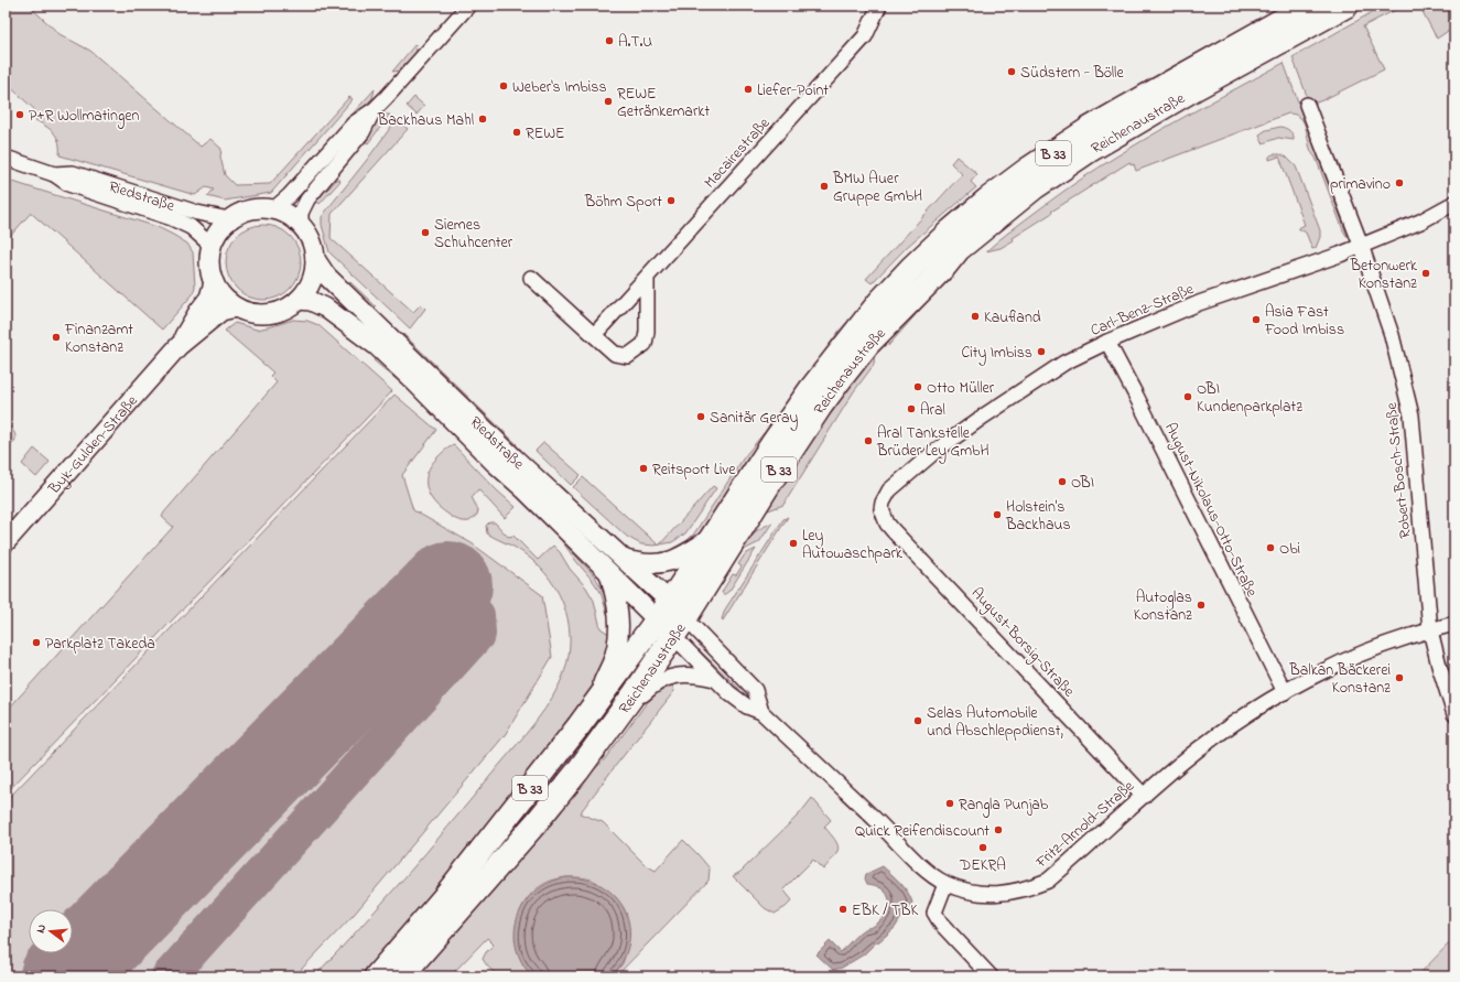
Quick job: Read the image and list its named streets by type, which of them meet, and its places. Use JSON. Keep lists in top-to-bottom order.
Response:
{
  "streets": {
    "main road": ["Reichenaustraße", "B 33"],
    "street": [
      "Macairestraße",
      "Riedstraße",
      "Carl-Benz-Straße",
      "Byk-Gulden-Straße",
      "Robert-Bosch-Straße",
      "August-Nikolaus-Otto-Straße",
      "August-Borsig-Straße",
      "Fritz-Arnold-Straße"
    ]
  },
  "crossings": [
    ["Reichenaustraße", "Riedstraße"],
    ["Reichenaustraße", "Fritz-Arnold-Straße"],
    ["Riedstraße", "Byk-Gulden-Straße"],
    ["Riedstraße", "Fritz-Arnold-Straße"],
    ["Carl-Benz-Straße", "Robert-Bosch-Straße"],
    ["Carl-Benz-Straße", "August-Nikolaus-Otto-Straße"],
    ["Carl-Benz-Straße", "August-Borsig-Straße"],
    ["Robert-Bosch-Straße", "Fritz-Arnold-Straße"],
    ["August-Nikolaus-Otto-Straße", "Fritz-Arnold-Straße"],
    ["August-Borsig-Straße", "Fritz-Arnold-Straße"]
  ],
  "places": [
    "A.T.U",
    "Südstern - Bölle",
    "Weber's Imbiss",
    "Liefer-Point",
    "REWE Getränkemarkt",
    "P+R Wollmatingen",
    "Backhaus Mahl",
    "REWE",
    "primavino",
    "BMW Auer Gruppe GmbH",
    "Böhm Sport",
    "Siemes Schuhcenter",
    "Betonwerk Konstanz",
    "Kaufland",
    "Asia Fast Food Imbiss",
    "Finanzamt Konstanz",
    "City Imbiss",
    "Otto Müller",
    "OBI Kundenparkplatz",
    "Aral",
    "Sanitär Geray",
    "Aral Tankstelle Brüder Ley GmbH",
    "Reitsport Live",
    "OBI",
    "Holstein's Backhaus",
    "Ley Autowaschpark",
    "Obi",
    "Autoglas Konstanz",
    "Parkplatz Takeda",
    "Balkan Bäckerei Konstanz",
    "Selas Automobile und Abschleppdienst,",
    "Rangla Punjab",
    "Quick Reifendiscount",
    "DEKRA",
    "EBK / TBK"
  ],
  "north": "left"
}
